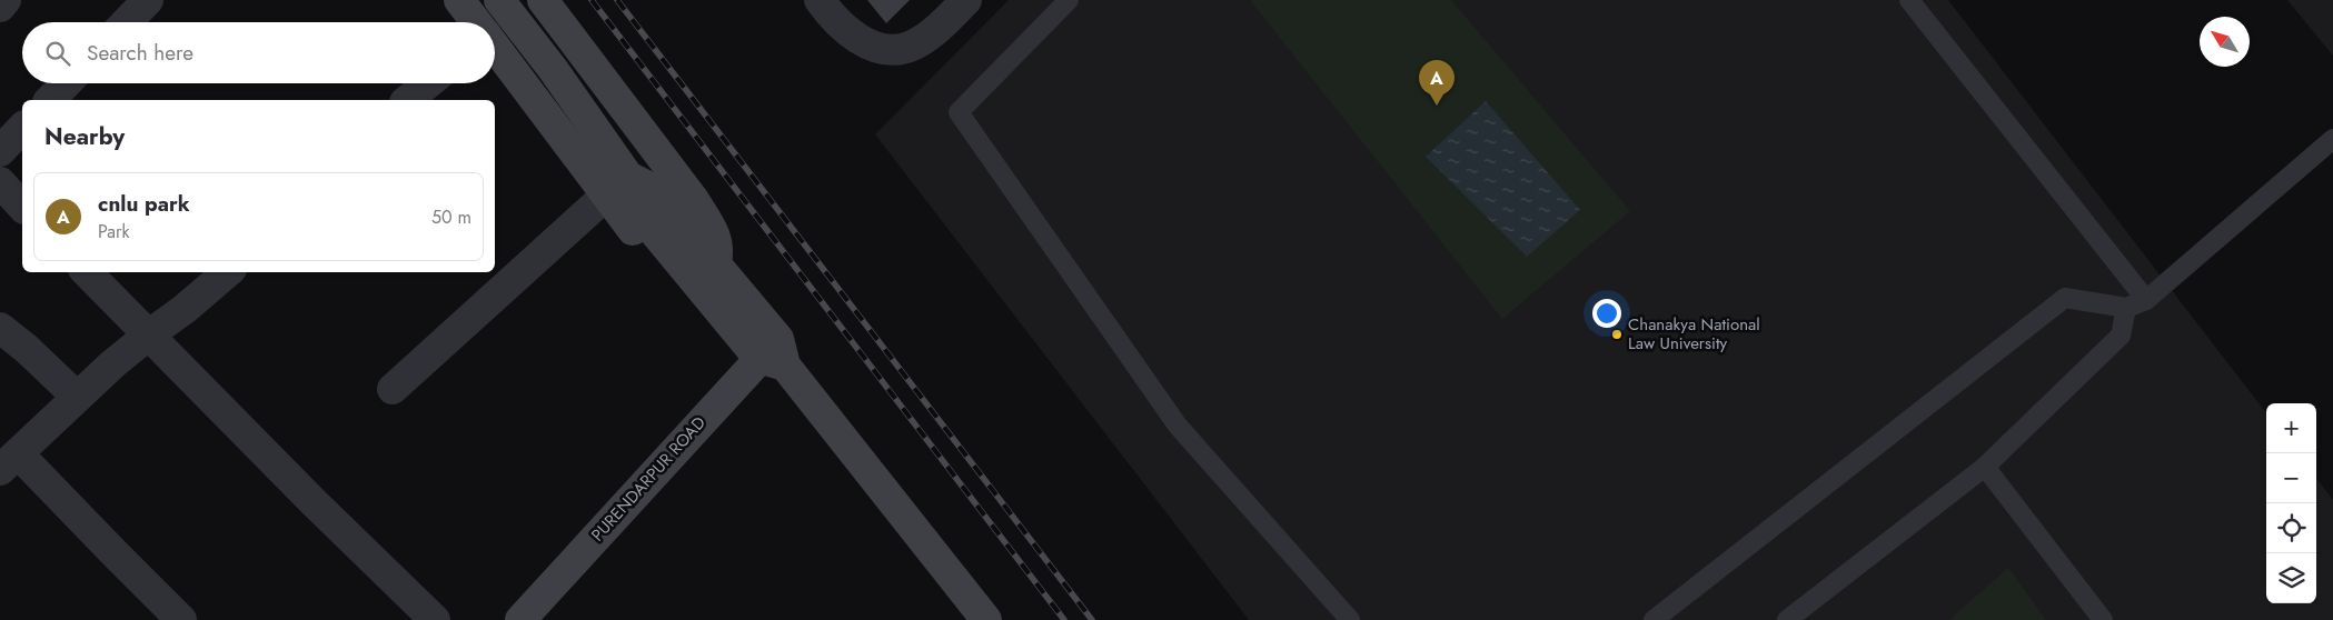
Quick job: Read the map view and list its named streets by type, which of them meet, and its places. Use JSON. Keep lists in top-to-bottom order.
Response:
{
  "streets": {
    "street": ["PURENDARPUR ROAD"]
  },
  "places": ["Chanakya National Law University"],
  "north": "top left",
  "page": {
    "search": "Search here",
    "pins": "A",
    "heading": "Nearby",
    "list": [
      {
        "mark": "A",
        "name": "cnlu park",
        "note": "Park",
        "value": "50 m"
      }
    ],
    "map_buttons": ["+", "−"]
  }
}
